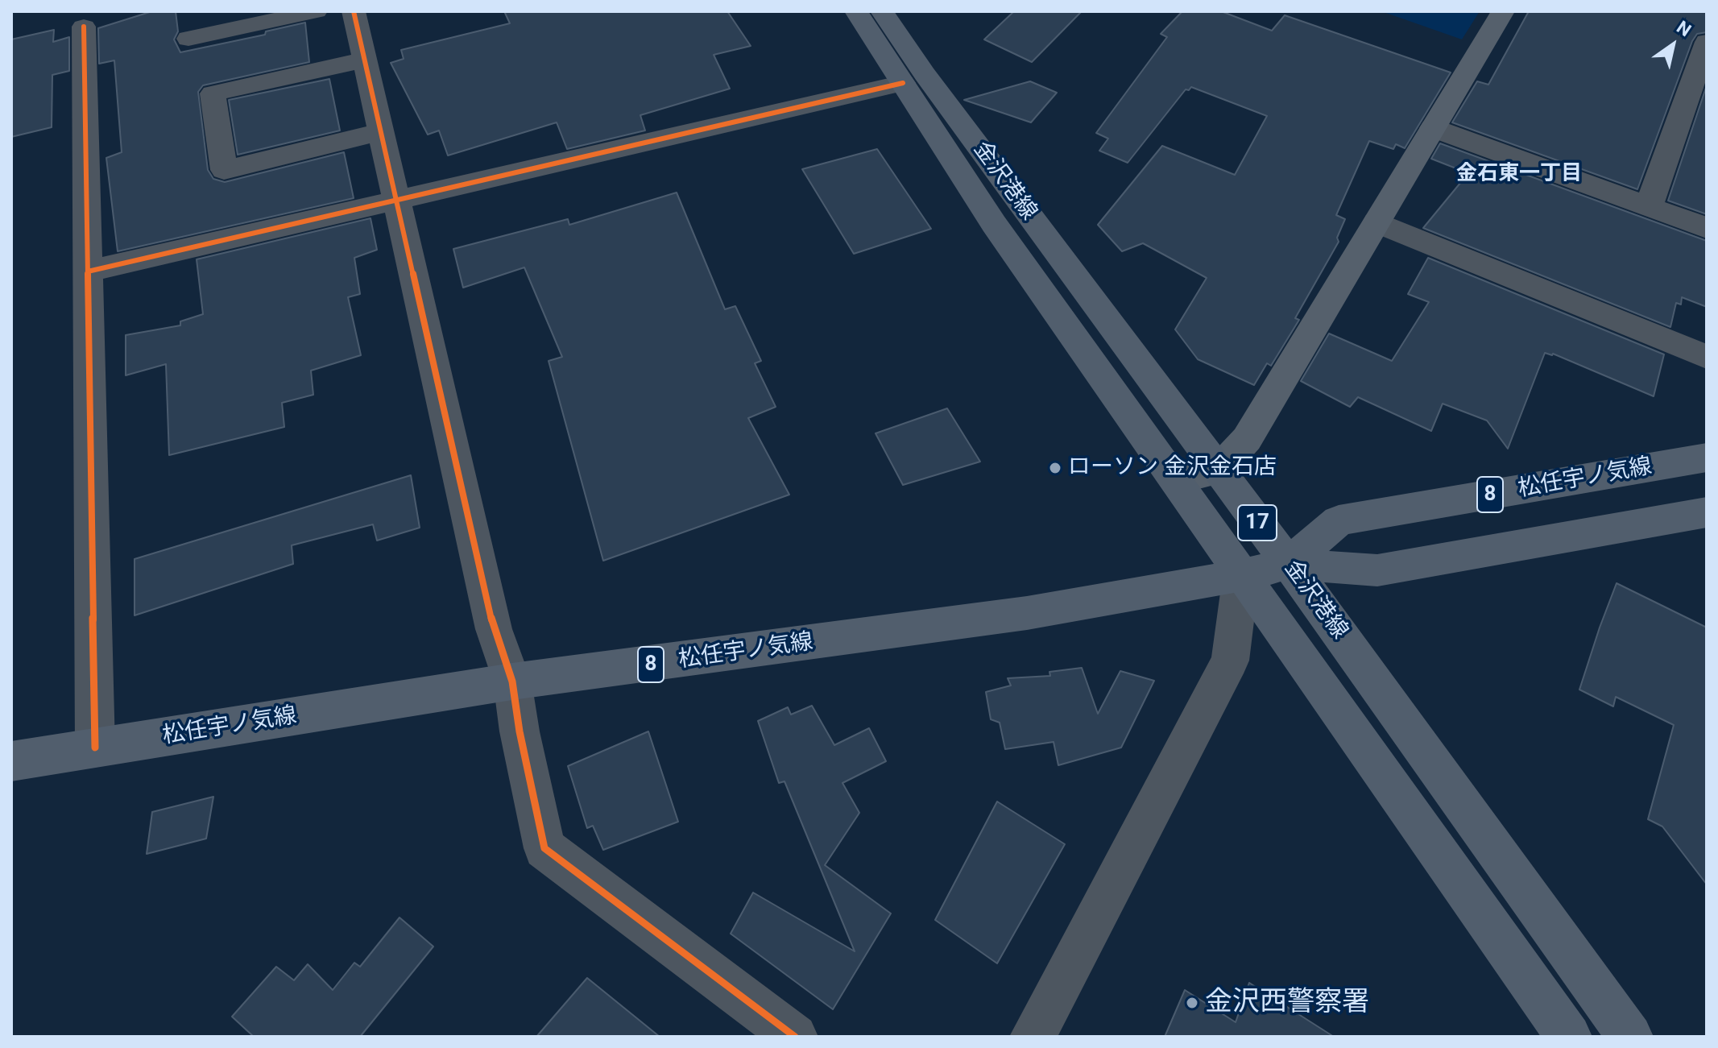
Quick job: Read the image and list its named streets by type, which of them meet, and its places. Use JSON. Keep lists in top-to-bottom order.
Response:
{
  "streets": {
    "main road": [
      "金沢港線",
      "松任宇ノ気線",
      "8",
      "17"
    ]
  },
  "crossings": [
    ["金沢港線", "松任宇ノ気線"]
  ],
  "districts": ["金石東一丁目"],
  "places": ["ローソン 金沢金石店", "金沢西警察署"],
  "north": "top right"
}
